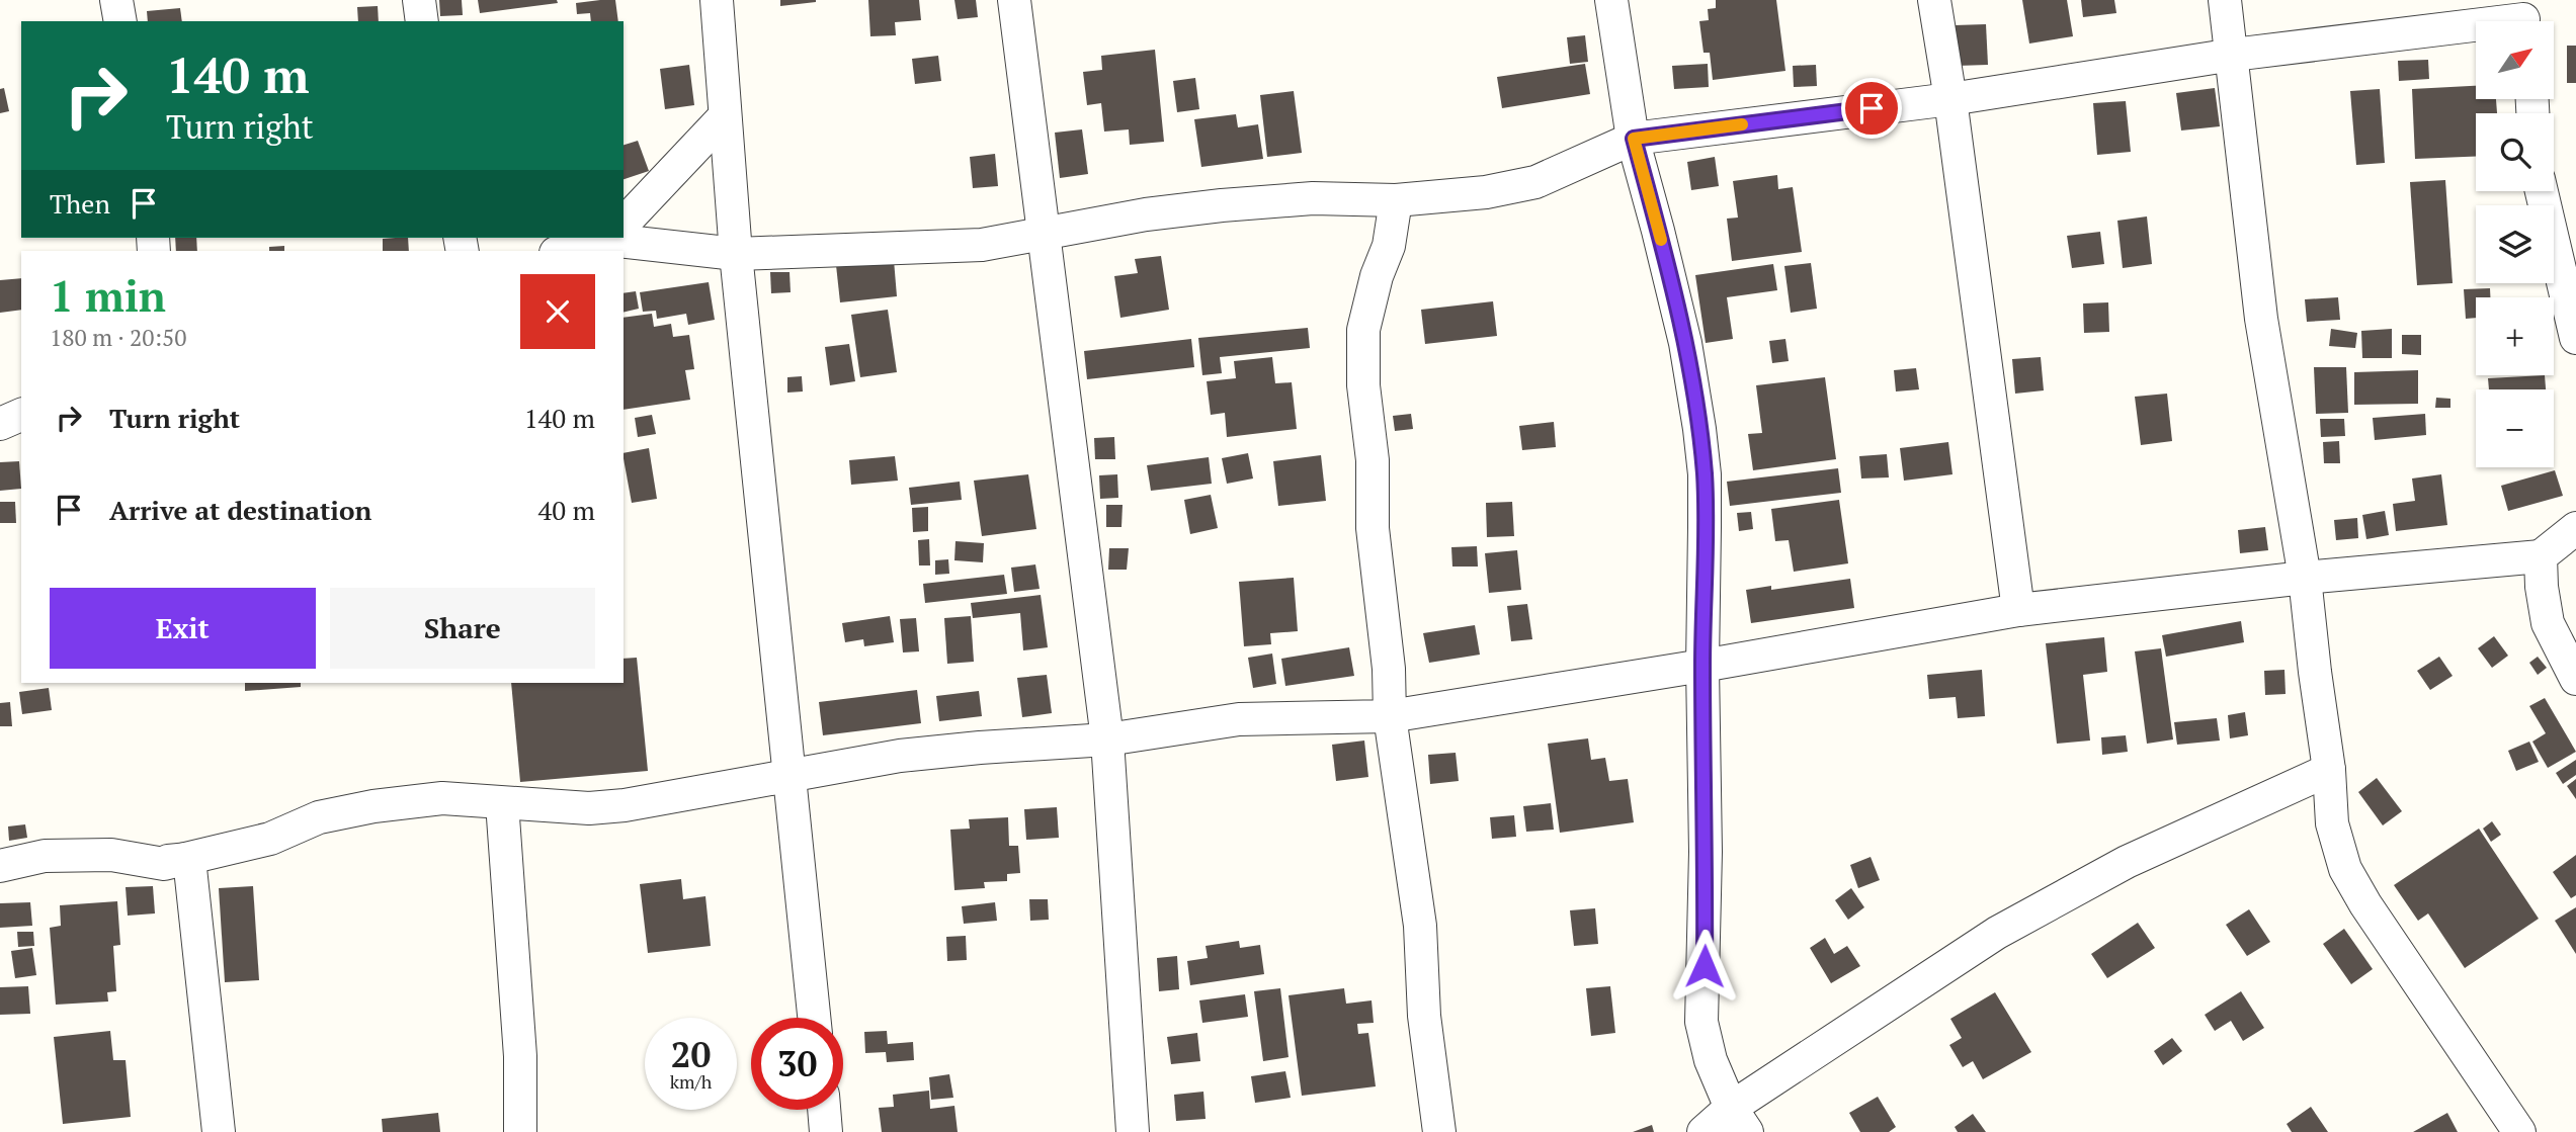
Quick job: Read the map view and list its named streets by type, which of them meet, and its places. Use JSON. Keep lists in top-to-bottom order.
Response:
{
  "north": "top right",
  "page": {
    "map_buttons": ["+", "−"],
    "turn": ["140 m", "Turn right"],
    "then": "Then",
    "heading": ["1 min", "180 m · 20:50"],
    "list": [
      {
        "name": "Turn right",
        "value": "140 m"
      },
      {
        "name": "Arrive at destination",
        "value": "40 m"
      }
    ],
    "buttons": ["Exit", "Share"],
    "speed": "20 km/h",
    "limit": "30"
  }
}
